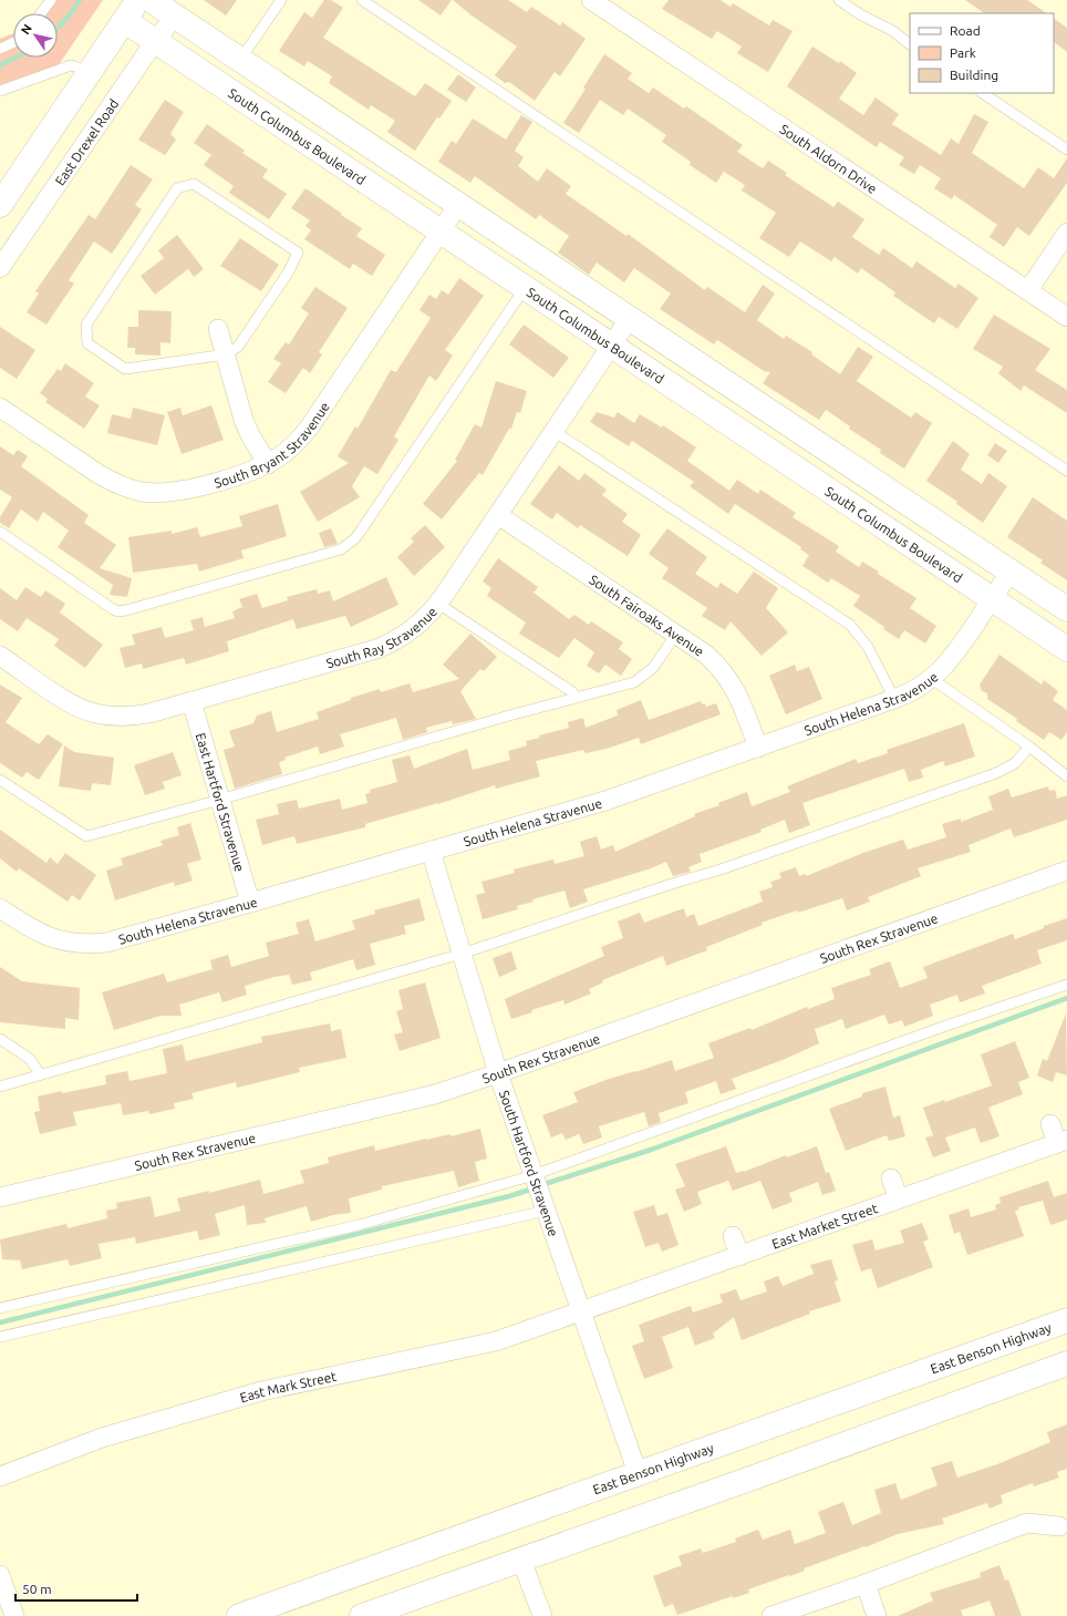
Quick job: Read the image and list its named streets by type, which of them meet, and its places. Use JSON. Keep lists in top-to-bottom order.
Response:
{
  "streets": {
    "street": [
      "South Columbus Boulevard",
      "East Drexel Road",
      "South Aldorn Drive",
      "South Bryant Stravenue",
      "South Fairoaks Avenue",
      "South Ray Stravenue",
      "South Helena Stravenue",
      "East Hartford Stravenue",
      "South Rex Stravenue",
      "South Hartford Stravenue",
      "East Market Street",
      "East Benson Highway",
      "East Mark Street"
    ]
  },
  "crossings": [
    ["South Columbus Boulevard", "East Drexel Road"],
    ["South Columbus Boulevard", "South Bryant Stravenue"],
    ["South Columbus Boulevard", "South Ray Stravenue"],
    ["South Columbus Boulevard", "South Helena Stravenue"],
    ["South Fairoaks Avenue", "South Ray Stravenue"],
    ["South Fairoaks Avenue", "South Helena Stravenue"],
    ["South Ray Stravenue", "East Hartford Stravenue"],
    ["South Helena Stravenue", "East Hartford Stravenue"],
    ["South Helena Stravenue", "South Hartford Stravenue"],
    ["South Rex Stravenue", "South Hartford Stravenue"],
    ["South Hartford Stravenue", "East Market Street"],
    ["South Hartford Stravenue", "East Benson Highway"],
    ["South Hartford Stravenue", "East Mark Street"],
    ["East Market Street", "East Mark Street"]
  ],
  "legend": ["Road", "Park", "Building"],
  "scale_bar": "50 m",
  "north": "top left"
}
